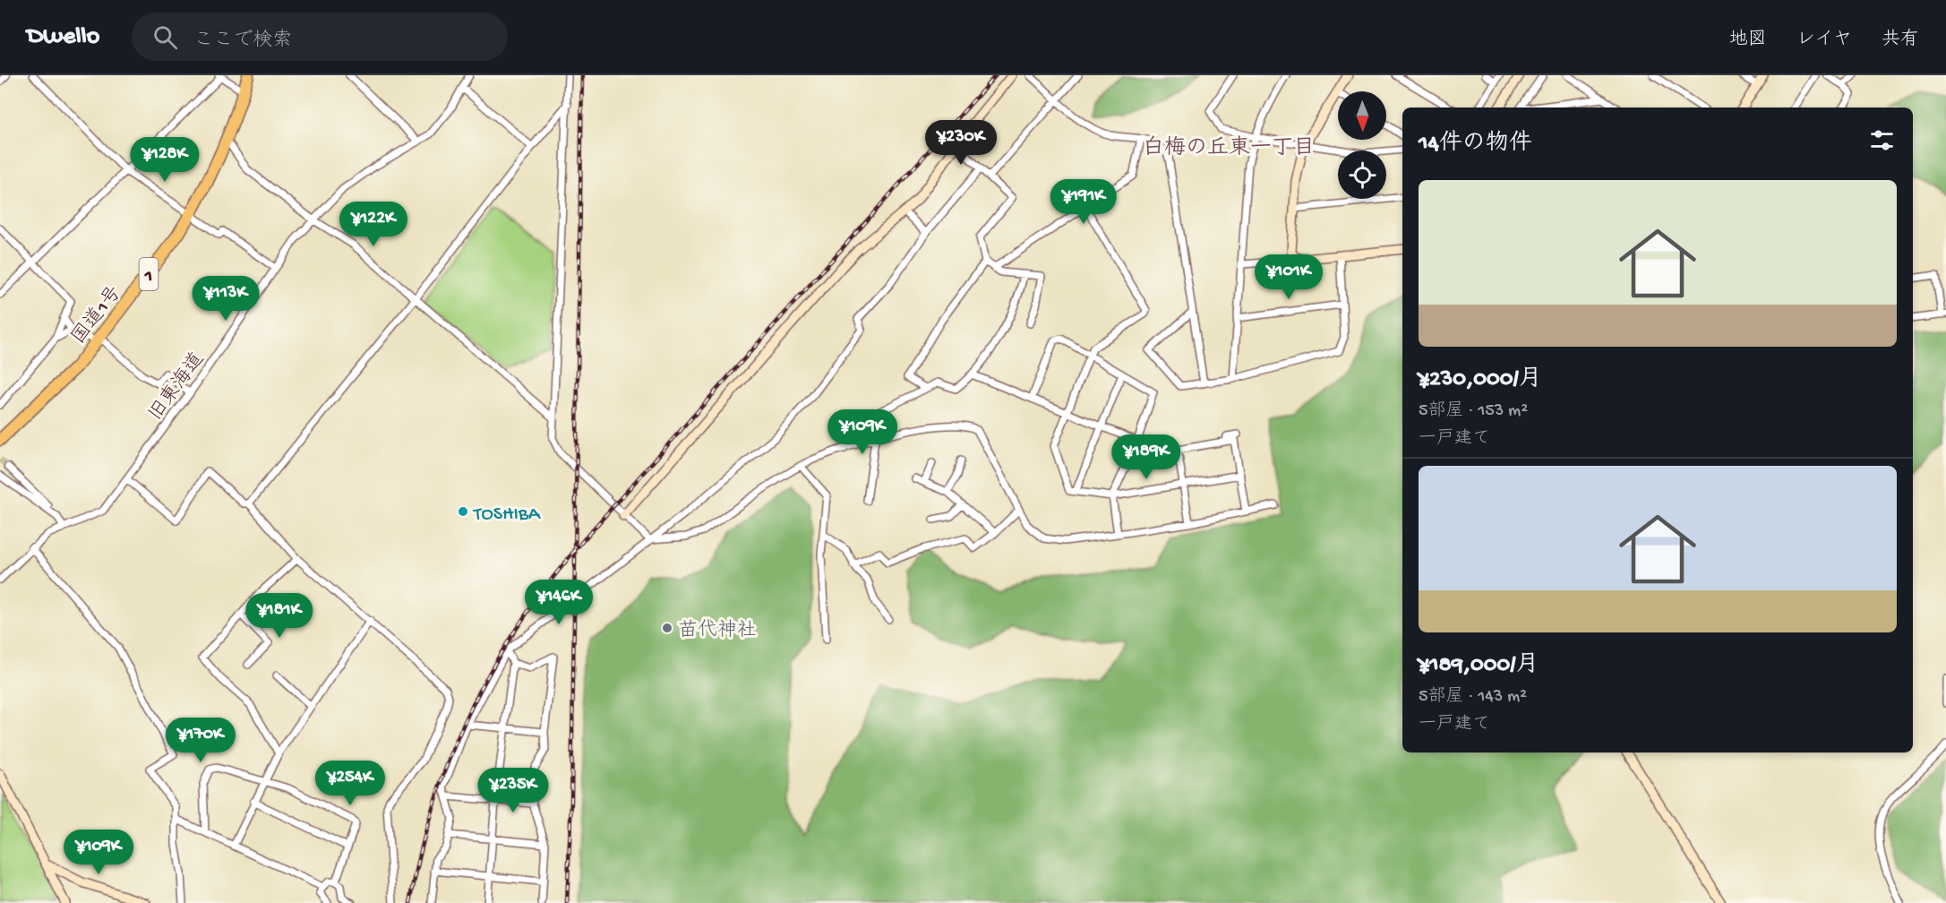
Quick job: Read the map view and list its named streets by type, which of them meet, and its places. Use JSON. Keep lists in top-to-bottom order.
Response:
{
  "streets": {
    "highway": ["1", "国道1号"],
    "street": ["旧東海道"]
  },
  "districts": ["白梅の丘東一丁目"],
  "places": ["TOSHIBA", "苗代神社"],
  "north": "bottom",
  "page": {
    "header": "Dwello",
    "search": "ここで検索",
    "nav": ["地図", "レイヤ", "共有"],
    "heading": "14件の物件",
    "price": [
      "¥230K",
      "¥128K",
      "¥191K",
      "¥122K",
      "¥101K",
      "¥113K",
      "¥109K",
      "¥189K",
      "¥146K",
      "¥181K",
      "¥170K",
      "¥254K",
      "¥235K",
      "¥109K"
    ],
    "list": [
      {
        "name": "¥230,000/月",
        "note": "5部屋 · 153 m² · 一戸建て"
      },
      {
        "name": "¥189,000/月",
        "note": "5部屋 · 143 m² · 一戸建て"
      }
    ]
  }
}
